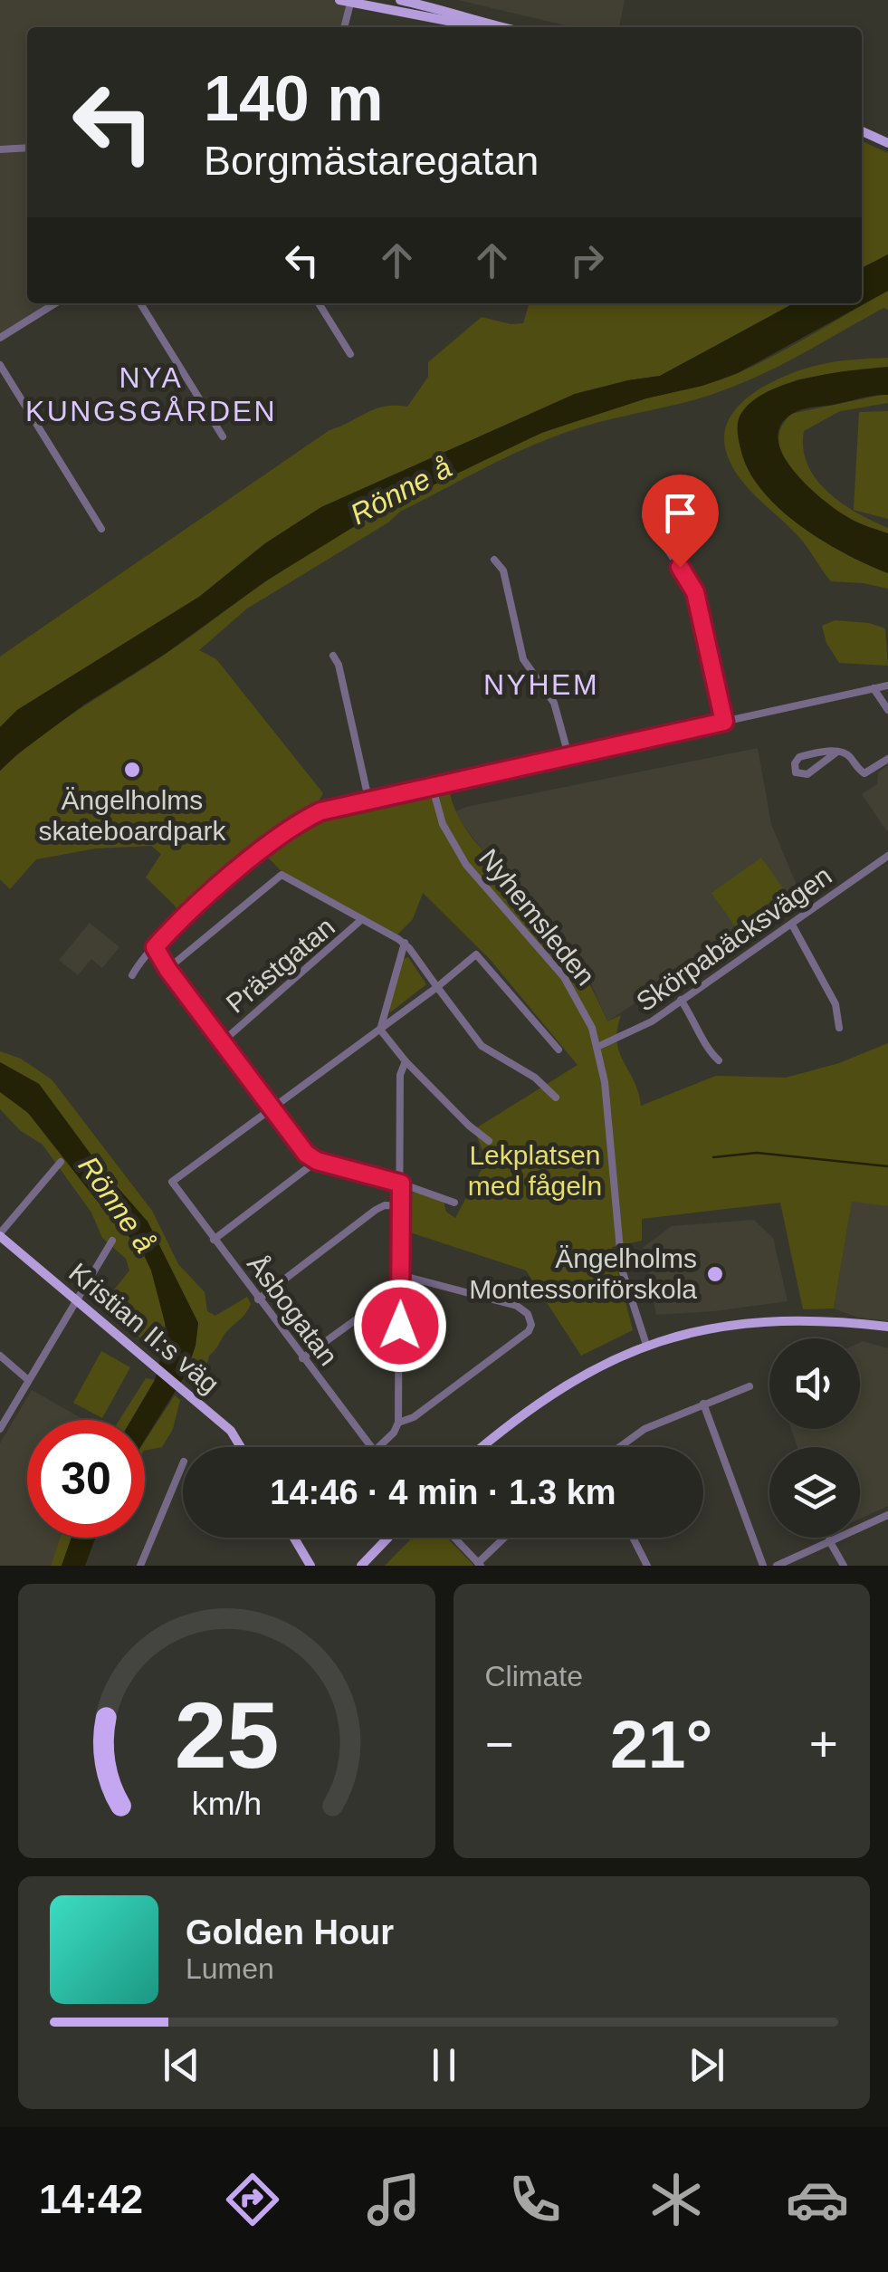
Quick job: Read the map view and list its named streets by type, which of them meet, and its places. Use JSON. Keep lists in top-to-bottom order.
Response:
{
  "streets": {
    "main road": ["Kristian II:s väg"],
    "street": [
      "Nyhemsleden",
      "Skörpabäcksvägen",
      "Prästgatan",
      "Åsbogatan"
    ]
  },
  "crossings": [
    ["Nyhemsleden", "Skörpabäcksvägen"]
  ],
  "districts": ["NYA KUNGSGÅRDEN", "NYHEM"],
  "water": ["Rönne å"],
  "parks": ["Lekplatsen med fågeln"],
  "places": ["Ängelholms skateboardpark", "Ängelholms Montessoriförskola"],
  "page": {
    "turn": ["140 m", "Borgmästaregatan"],
    "limit": "30",
    "trip": "14:46 · 4 min · 1.3 km",
    "tile": "Climate",
    "heat": ["−", "21°", "+"],
    "song": ["Golden Hour", "Lumen"],
    "tabs": "14:42",
    "gauge": ["25", "km/h"]
  }
}
